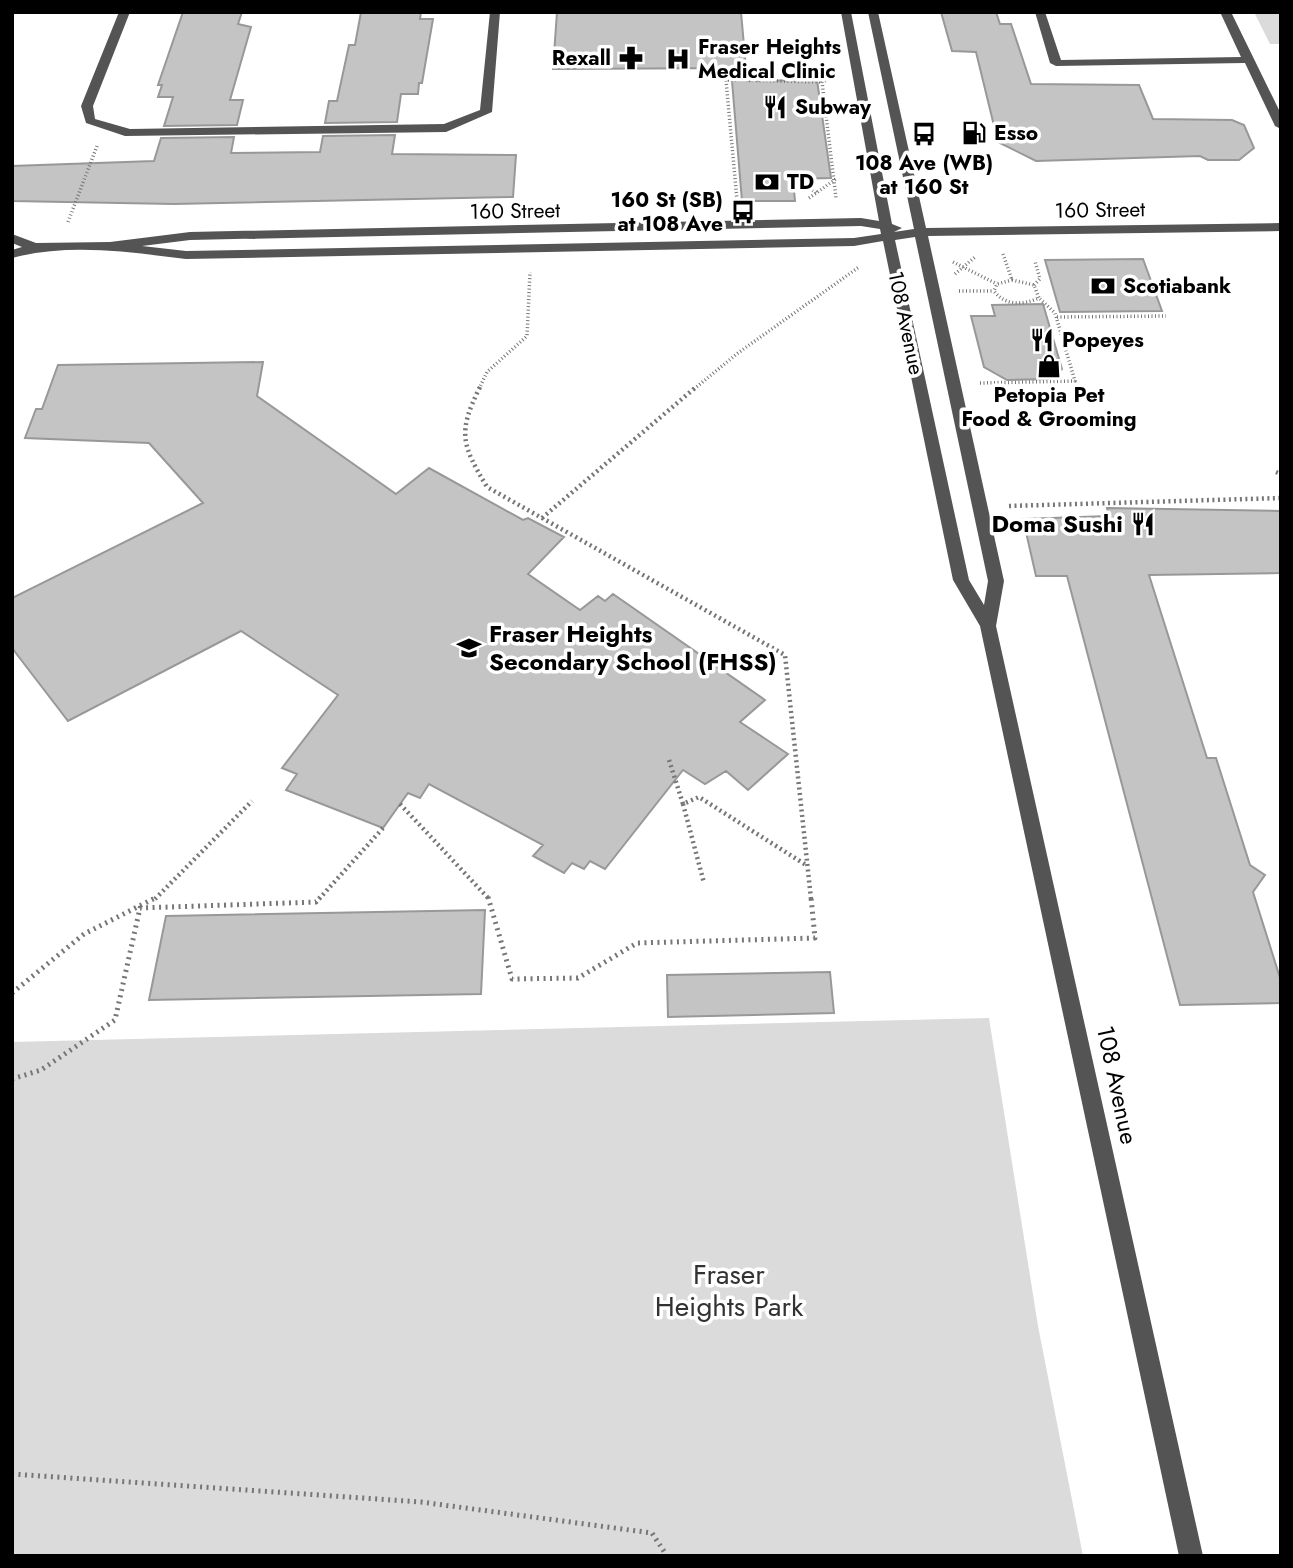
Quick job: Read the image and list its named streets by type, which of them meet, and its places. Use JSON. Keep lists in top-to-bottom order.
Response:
{
  "streets": {
    "street": ["160 Street", "108 Avenue"]
  },
  "crossings": [
    ["160 Street", "108 Avenue"]
  ],
  "parks": ["Fraser Heights Park"],
  "places": {
    "pharmacy": ["Rexall"],
    "hospital": ["Fraser Heights Medical Clinic"],
    "restaurant": ["Subway", "Popeyes", "Doma Sushi"],
    "fuel station": ["Esso"],
    "bus stop": ["108 Ave (WB) at 160 St", "160 St (SB) at 108 Ave"],
    "bank": ["TD", "Scotiabank"],
    "shop": ["Petopia Pet Food & Grooming"],
    "school or university": ["Fraser Heights Secondary School (FHSS)"]
  }
}
